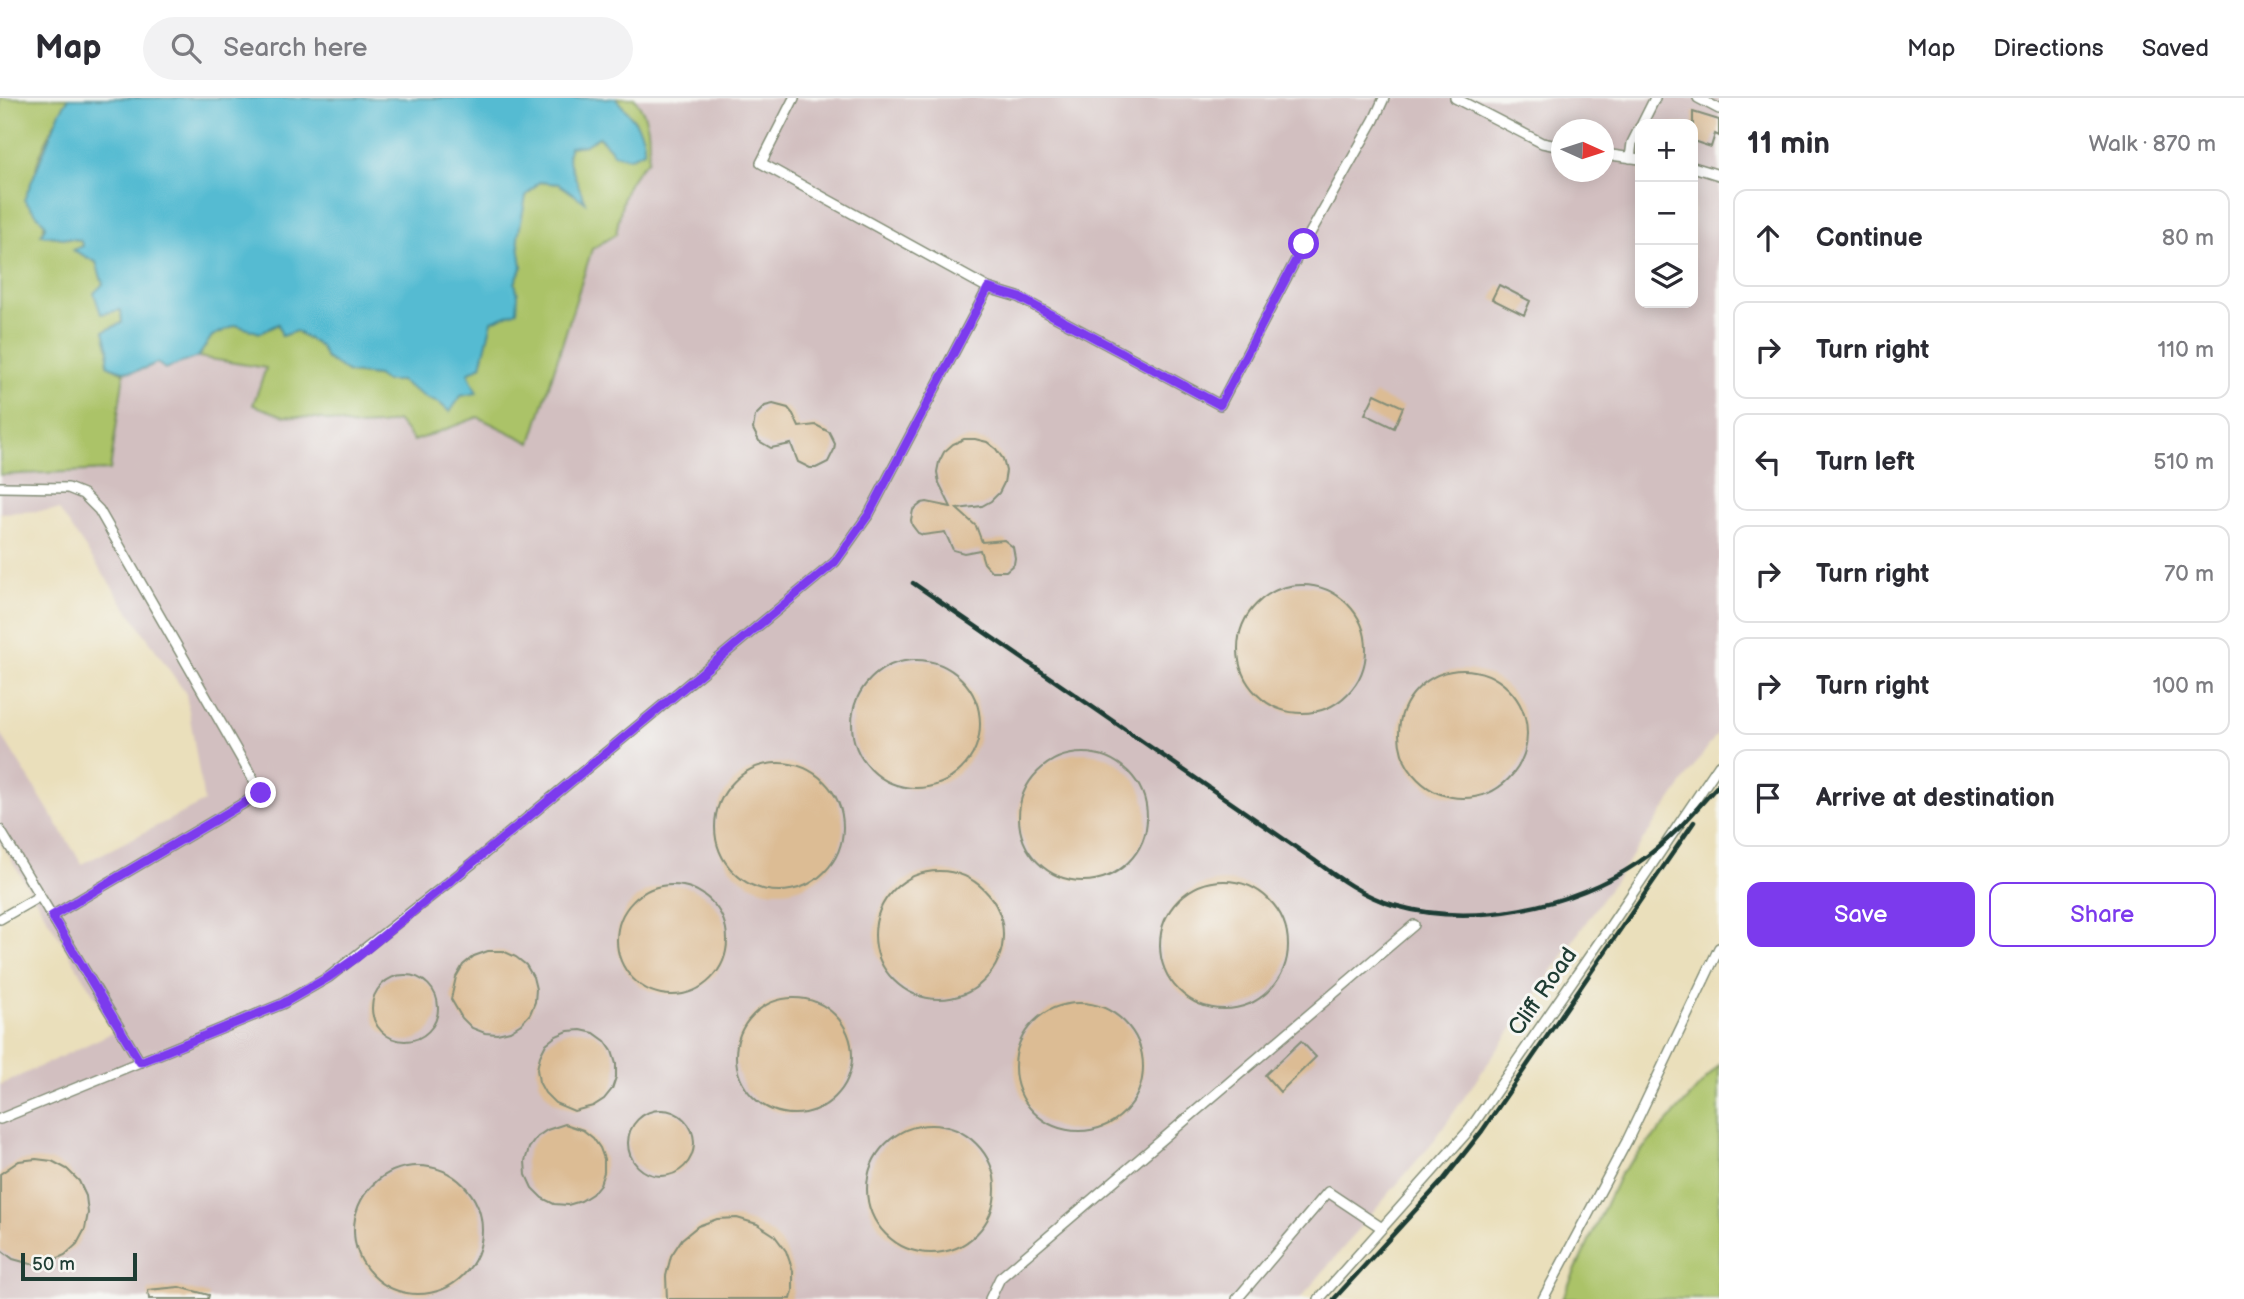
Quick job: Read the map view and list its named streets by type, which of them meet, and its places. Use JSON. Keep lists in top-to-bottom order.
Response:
{
  "streets": {
    "lane": ["Cliff Road"]
  },
  "scale_bar": "50 m",
  "north": "right",
  "page": {
    "header": "Map",
    "search": "Search here",
    "nav": ["Map", "Directions", "Saved"],
    "heading": ["11 min", "Walk · 870 m"],
    "map_buttons": ["+", "−"],
    "list": [
      ["Continue", "80 m"],
      ["Turn right", "110 m"],
      ["Turn left", "510 m"],
      ["Turn right", "70 m"],
      ["Turn right", "100 m"],
      "Arrive at destination"
    ],
    "buttons": ["Save", "Share"],
    "scale": "50 m"
  }
}
